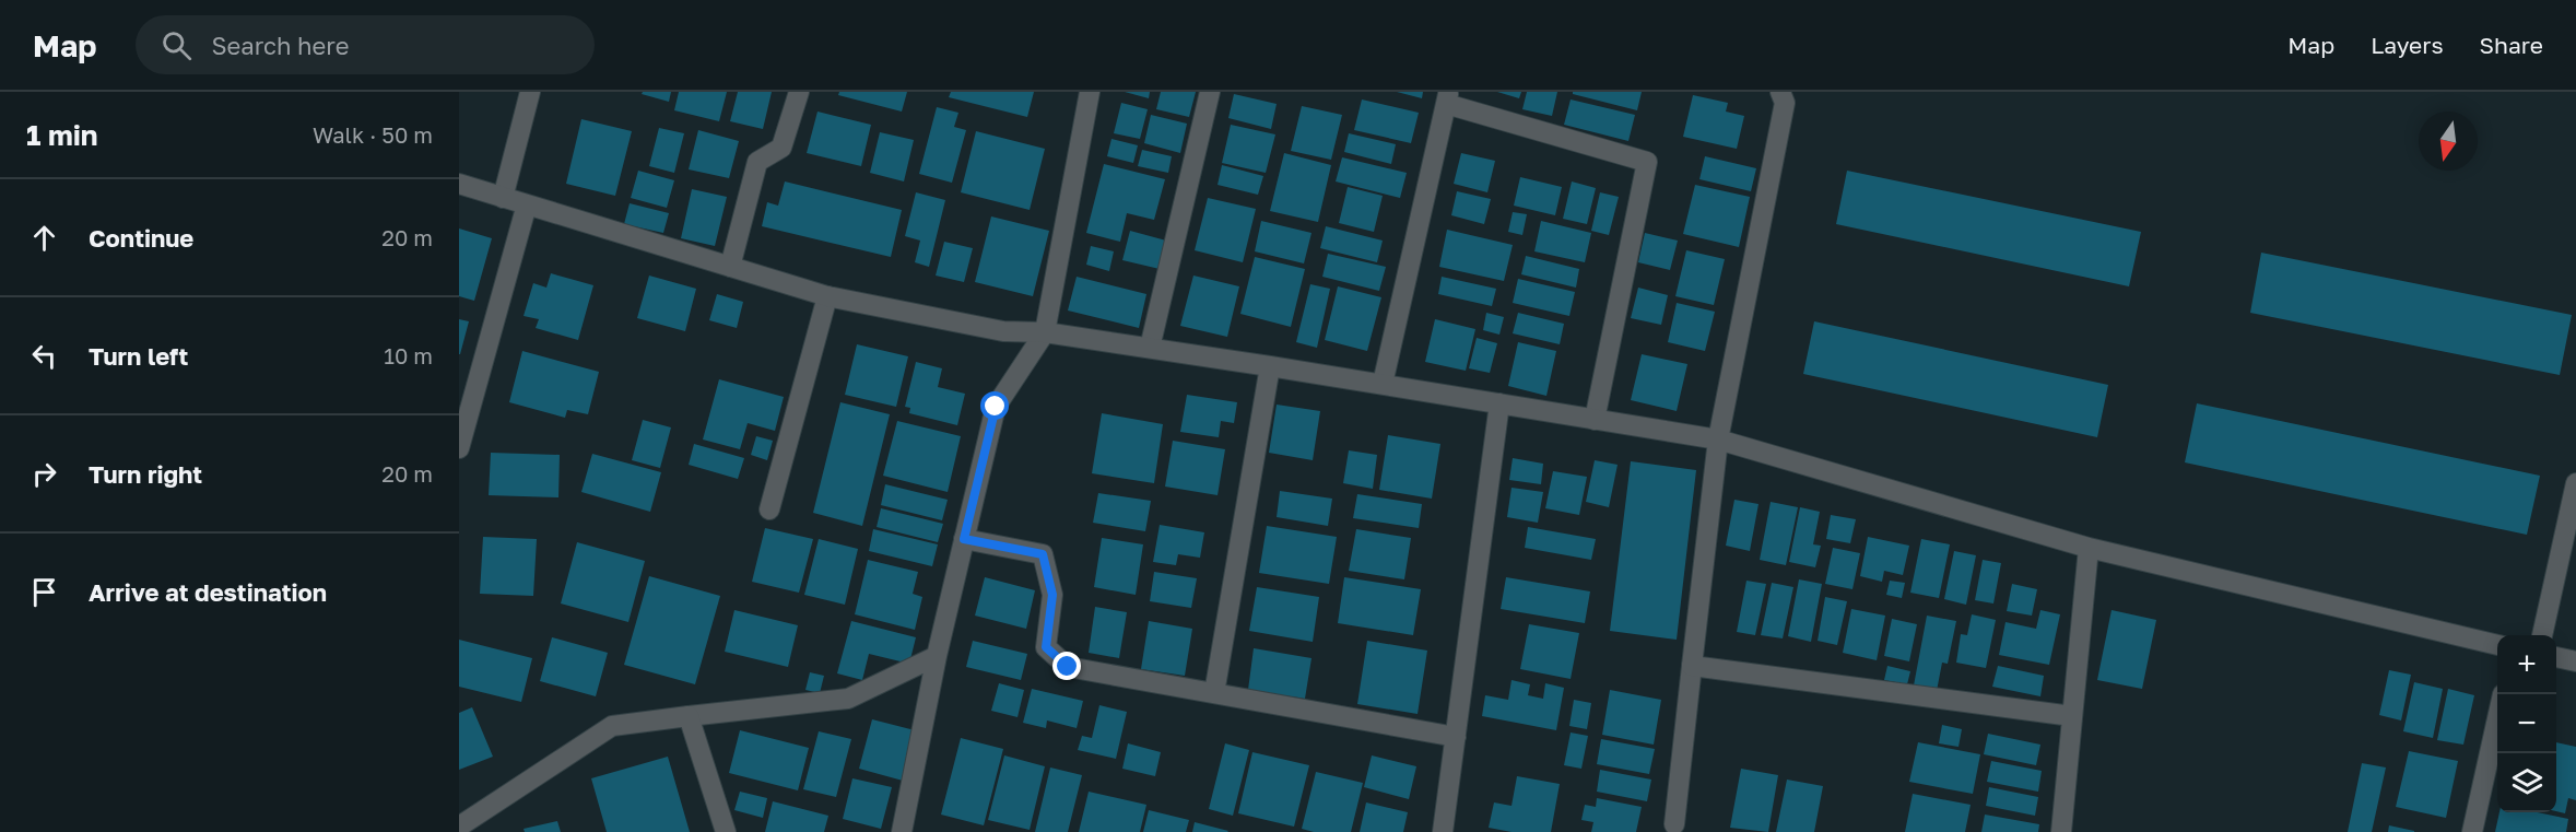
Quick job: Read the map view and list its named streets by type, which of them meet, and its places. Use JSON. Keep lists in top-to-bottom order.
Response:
{
  "north": "bottom",
  "page": {
    "header": "Map",
    "search": "Search here",
    "nav": ["Map", "Layers", "Share"],
    "heading": ["1 min", "Walk · 50 m"],
    "list": [
      ["Continue", "20 m"],
      ["Turn left", "10 m"],
      ["Turn right", "20 m"],
      "Arrive at destination"
    ],
    "map_buttons": ["+", "−"]
  }
}
